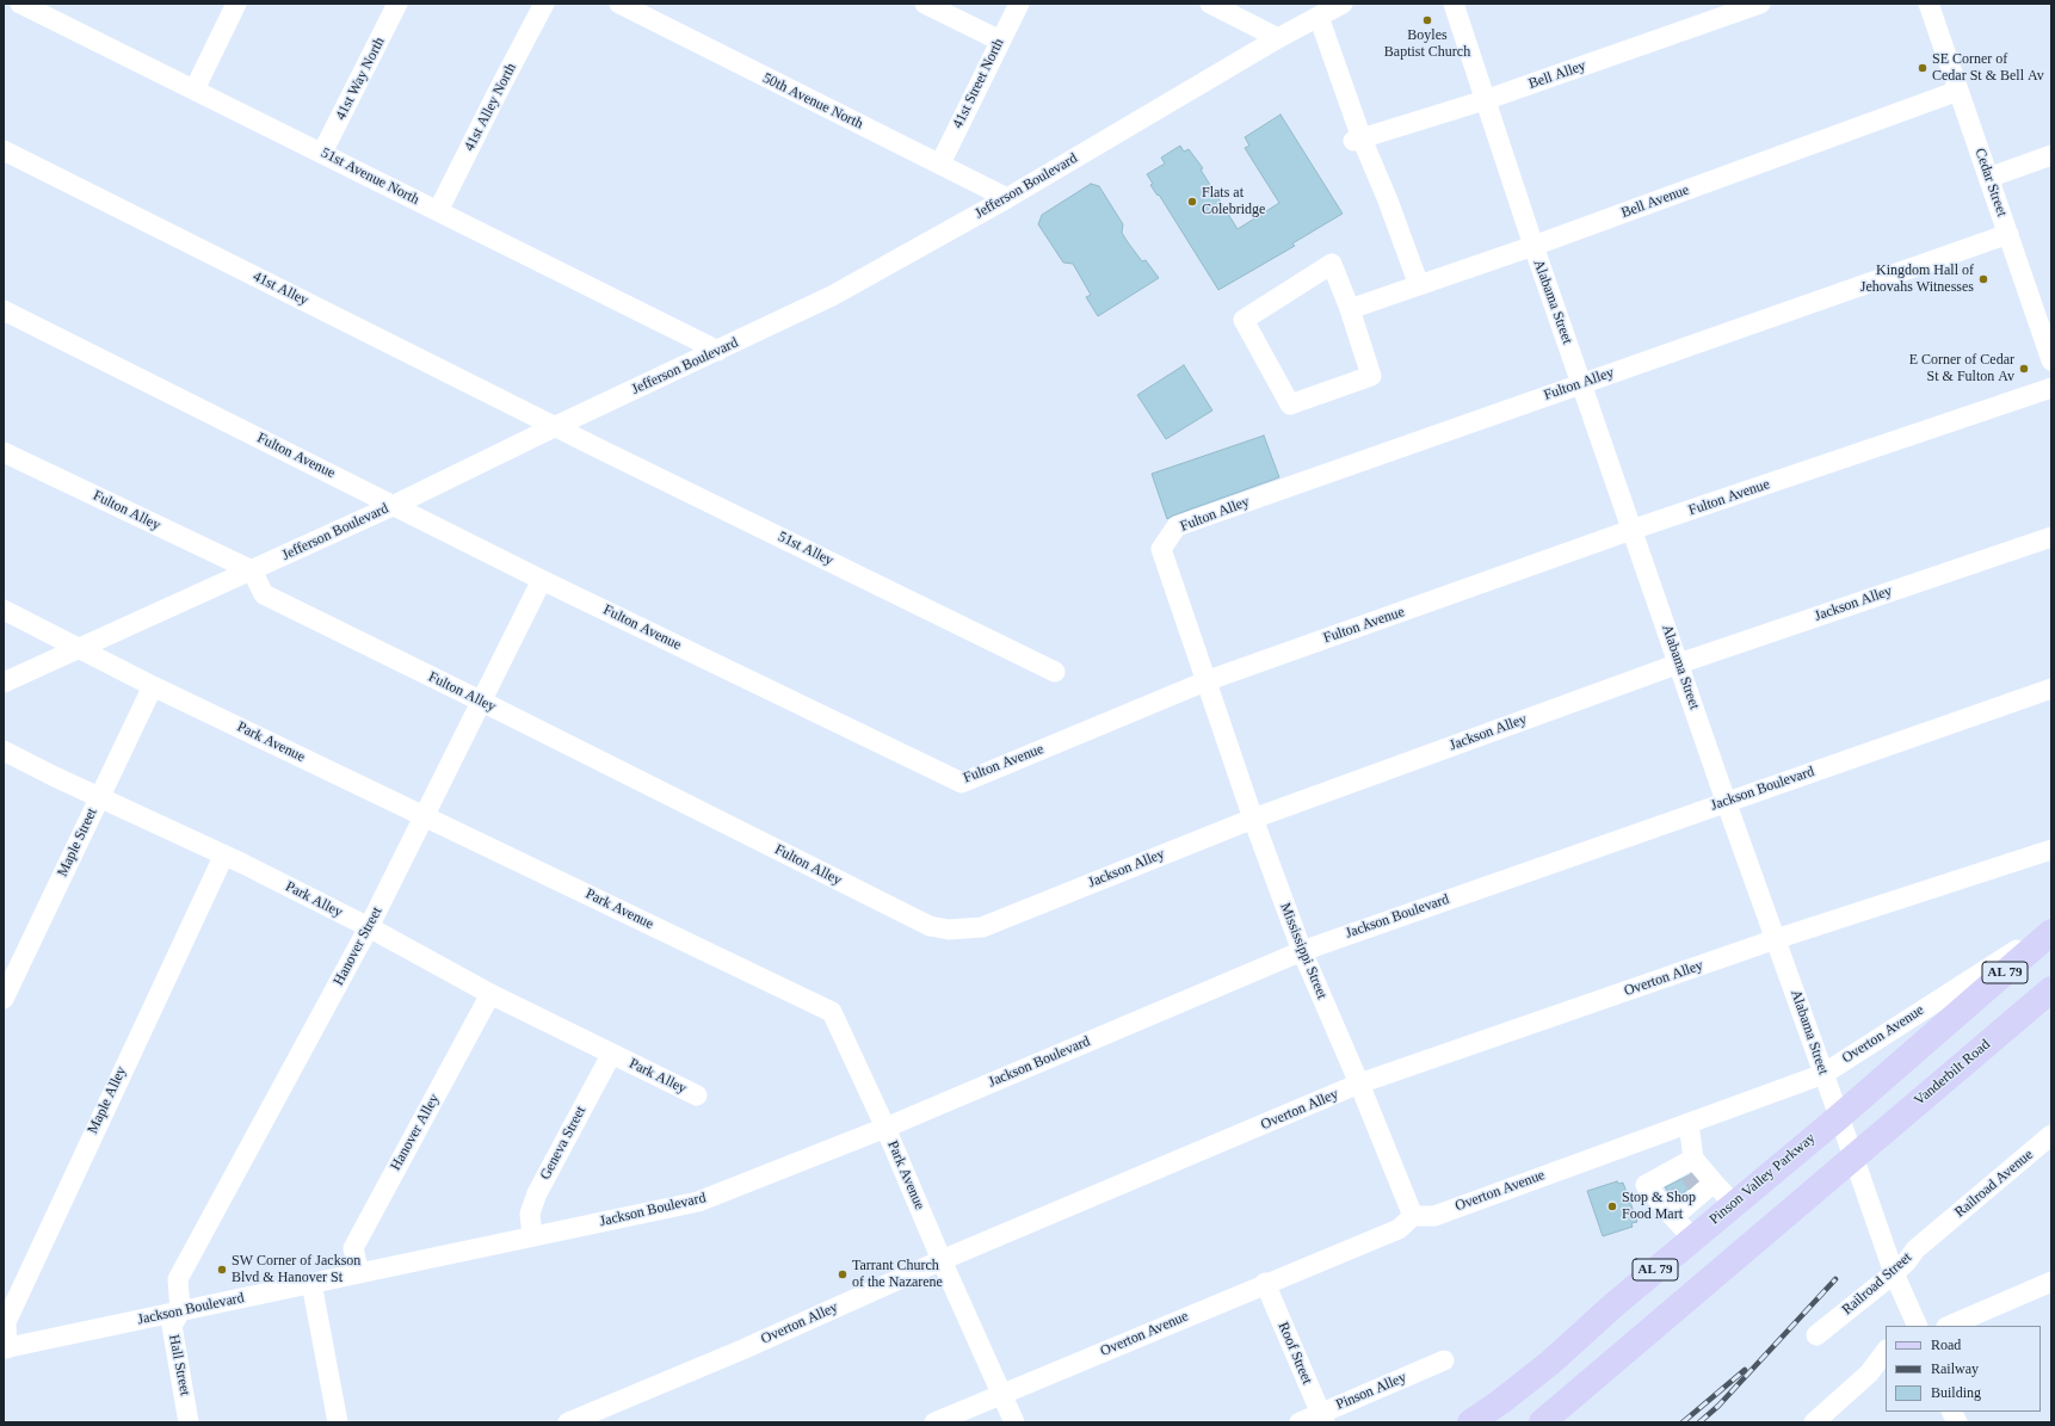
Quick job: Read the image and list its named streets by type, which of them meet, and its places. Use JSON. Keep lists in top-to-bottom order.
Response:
{
  "streets": {
    "main road": ["AL 79", "Vanderbilt Road", "Pinson Valley Parkway"],
    "street": [
      "Bell Alley",
      "41st Way North",
      "41st Street North",
      "50th Avenue North",
      "41st Alley North",
      "51st Avenue North",
      "Cedar Street",
      "Jefferson Boulevard",
      "Bell Avenue",
      "41st Alley",
      "Alabama Street",
      "Fulton Alley",
      "Fulton Avenue",
      "51st Alley",
      "Jackson Alley",
      "Park Avenue",
      "Jackson Boulevard",
      "Maple Street",
      "Park Alley",
      "Hanover Street",
      "Mississippi Street",
      "Overton Alley",
      "Overton Avenue",
      "Maple Alley",
      "Hanover Alley",
      "Geneva Street",
      "Railroad Avenue",
      "Railroad Street",
      "Roof Street",
      "Hall Street",
      "Pinson Alley"
    ]
  },
  "crossings": [
    ["Bell Alley", "Alabama Street"],
    ["41st Way North", "51st Avenue North"],
    ["41st Street North", "50th Avenue North"],
    ["50th Avenue North", "Jefferson Boulevard"],
    ["41st Alley North", "51st Avenue North"],
    ["51st Avenue North", "Jefferson Boulevard"],
    ["Cedar Street", "Bell Avenue"],
    ["Cedar Street", "Fulton Alley"],
    ["Jefferson Boulevard", "41st Alley"],
    ["Jefferson Boulevard", "Fulton Alley"],
    ["Jefferson Boulevard", "Fulton Avenue"],
    ["Jefferson Boulevard", "51st Alley"],
    ["Jefferson Boulevard", "Park Avenue"],
    ["Bell Avenue", "Alabama Street"],
    ["41st Alley", "51st Alley"],
    ["Alabama Street", "Fulton Alley"],
    ["Alabama Street", "Fulton Avenue"],
    ["Alabama Street", "Jackson Alley"],
    ["Alabama Street", "Jackson Boulevard"],
    ["Alabama Street", "AL 79"],
    ["Alabama Street", "Overton Alley"],
    ["Alabama Street", "Overton Avenue"],
    ["Alabama Street", "Vanderbilt Road"],
    ["Alabama Street", "Pinson Valley Parkway"],
    ["Alabama Street", "Railroad Street"],
    ["Fulton Alley", "Jackson Alley"],
    ["Fulton Alley", "Hanover Street"],
    ["Fulton Alley", "Mississippi Street"],
    ["Fulton Avenue", "Hanover Street"],
    ["Fulton Avenue", "Mississippi Street"],
    ["Jackson Alley", "Mississippi Street"],
    ["Park Avenue", "Jackson Boulevard"],
    ["Park Avenue", "Maple Street"],
    ["Park Avenue", "Hanover Street"],
    ["Park Avenue", "Overton Alley"],
    ["Park Avenue", "Overton Avenue"],
    ["Jackson Boulevard", "Hanover Street"],
    ["Jackson Boulevard", "Mississippi Street"],
    ["Jackson Boulevard", "Maple Alley"],
    ["Jackson Boulevard", "Hanover Alley"],
    ["Jackson Boulevard", "Geneva Street"],
    ["Jackson Boulevard", "Hall Street"],
    ["Maple Street", "Park Alley"],
    ["Park Alley", "Hanover Street"],
    ["Park Alley", "Maple Alley"],
    ["Park Alley", "Hanover Alley"],
    ["Park Alley", "Geneva Street"],
    ["Hanover Street", "Hall Street"],
    ["Mississippi Street", "Overton Alley"],
    ["Mississippi Street", "Overton Avenue"],
    ["AL 79", "Vanderbilt Road"],
    ["Overton Avenue", "Roof Street"],
    ["Railroad Avenue", "Railroad Street"],
    ["Roof Street", "Pinson Alley"]
  ],
  "places": [
    "Boyles Baptist Church",
    "SE Corner of Cedar St & Bell Av",
    "Flats at Colebridge",
    "Kingdom Hall of Jehovahs Witnesses",
    "E Corner of Cedar St & Fulton Av",
    "Stop & Shop Food Mart",
    "SW Corner of Jackson Blvd & Hanover St",
    "Tarrant Church of the Nazarene"
  ],
  "legend": ["Road", "Railway", "Building"]
}
